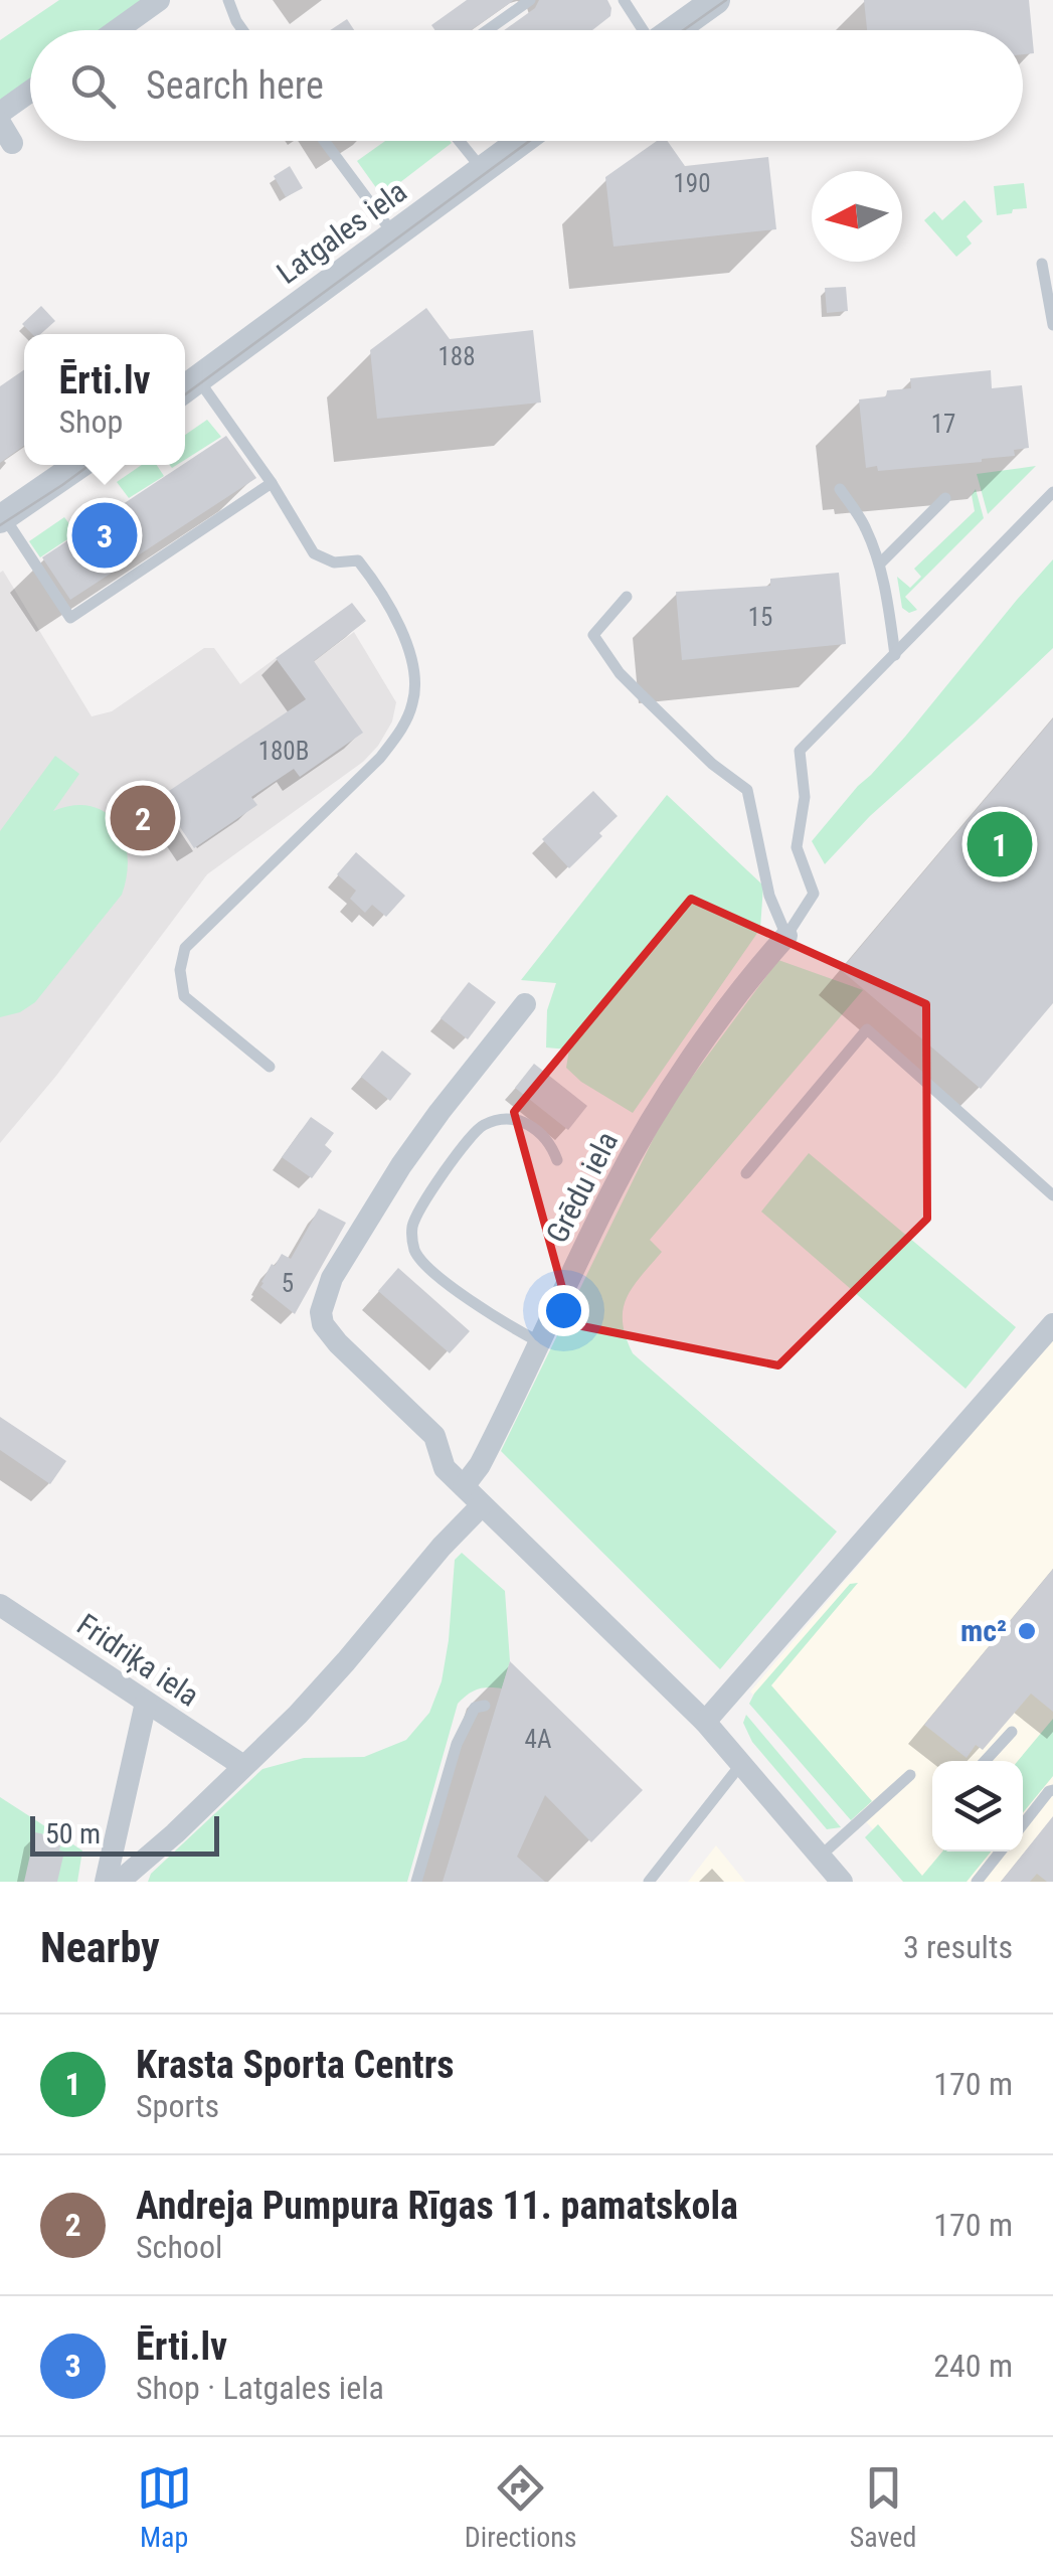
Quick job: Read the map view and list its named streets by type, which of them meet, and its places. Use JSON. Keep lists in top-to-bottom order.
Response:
{
  "streets": {
    "street": ["Latgales iela", "Grēdu iela", "Fridriķa iela"]
  },
  "places": ["mc²"],
  "house_numbers": [
    "190",
    "188",
    "17",
    "15",
    "180B",
    "5",
    "4A"
  ],
  "scale_bar": "50 m",
  "north": "left",
  "page": {
    "search": "Search here",
    "popup": ["Ērti.lv", "Shop"],
    "pins": ["3", "2", "1"],
    "scale": "50 m",
    "heading": ["Nearby", "3 results"],
    "list": [
      {
        "mark": "1",
        "name": "Krasta Sporta Centrs",
        "note": "Sports",
        "value": "170 m"
      },
      {
        "mark": "2",
        "name": "Andreja Pumpura Rīgas 11. pamatskola",
        "note": "School",
        "value": "170 m"
      },
      {
        "mark": "3",
        "name": "Ērti.lv",
        "note": "Shop · Latgales iela",
        "value": "240 m"
      }
    ],
    "nav": ["Map", "Directions", "Saved"]
  }
}
